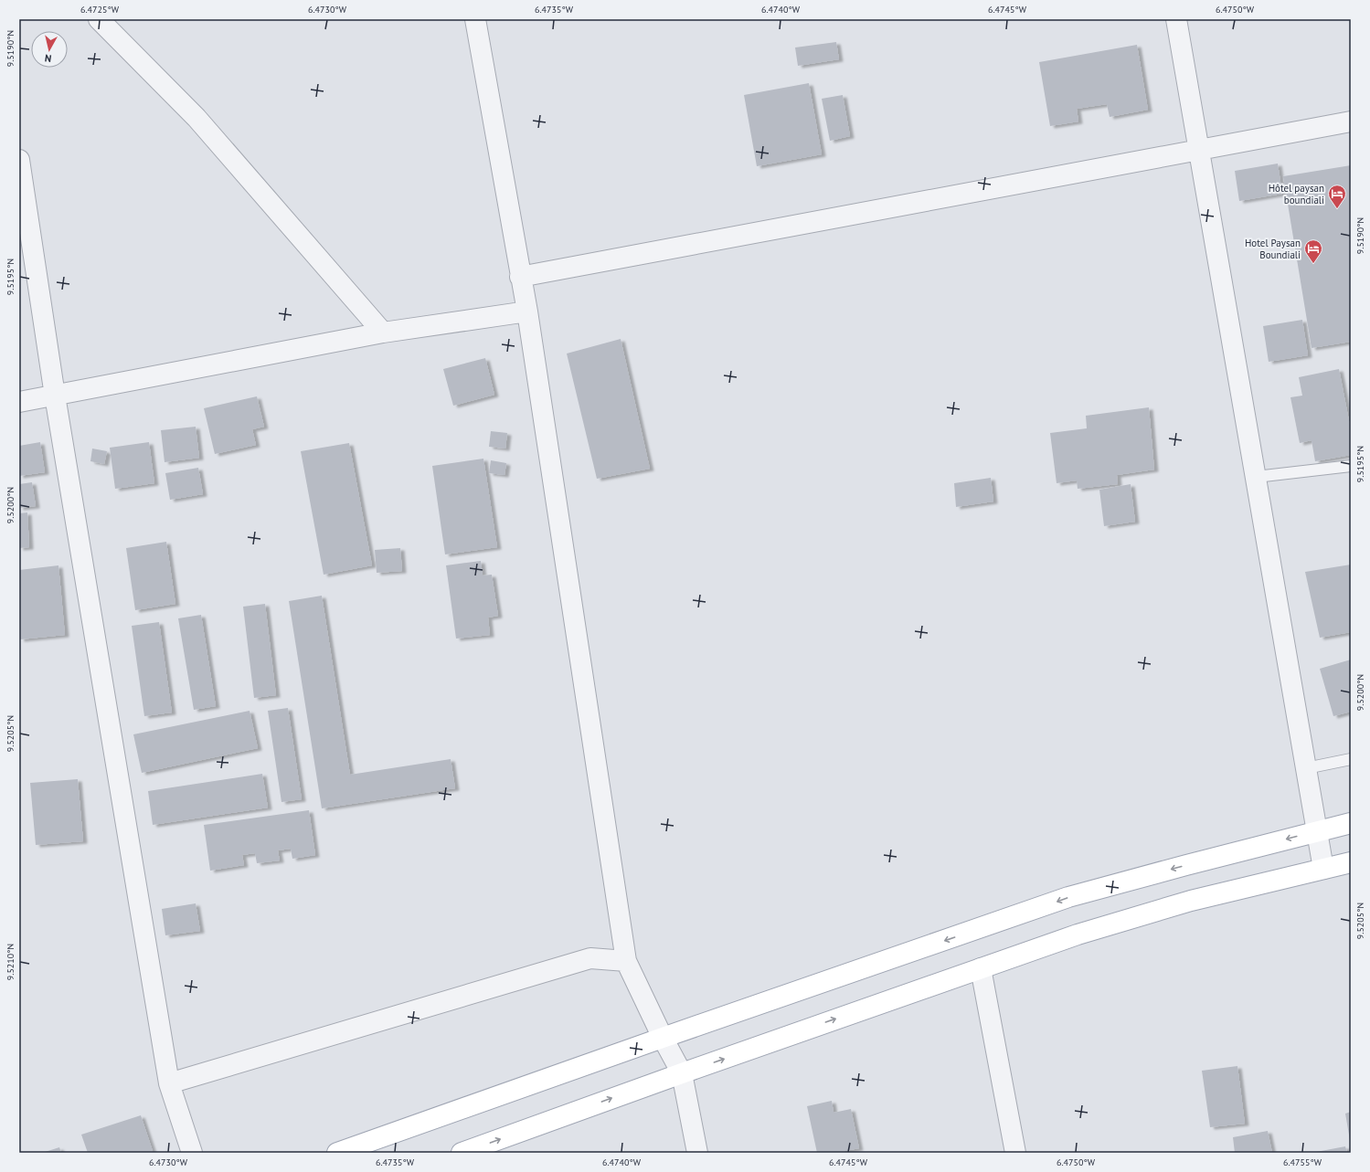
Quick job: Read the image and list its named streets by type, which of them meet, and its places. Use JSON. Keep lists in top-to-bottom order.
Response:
{
  "places": {
    "hotel": ["Hôtel paysan boundiali", "Hotel Paysan Boundiali"]
  },
  "north": "bottom",
  "coordinates": [
    "6.4725°W",
    "6.4730°W",
    "6.4735°W",
    "6.4740°W",
    "6.4745°W",
    "6.4750°W",
    "9.5190°N",
    "9.5195°N",
    "9.5200°N",
    "9.5205°N",
    "9.5210°N",
    "6.4755°W"
  ]
}
